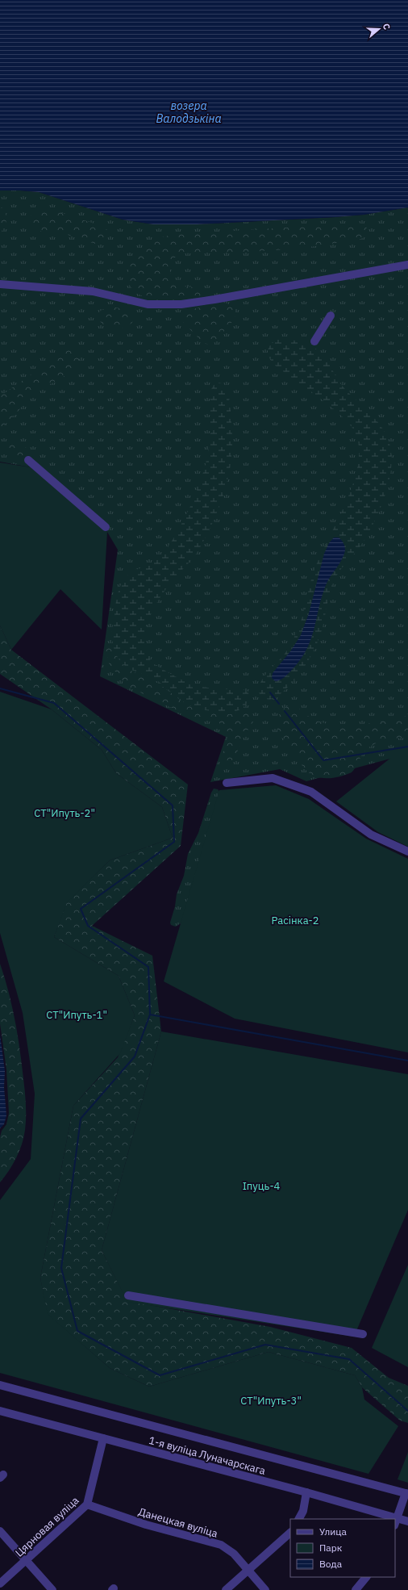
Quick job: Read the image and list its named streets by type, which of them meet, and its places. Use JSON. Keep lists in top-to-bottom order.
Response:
{
  "streets": {
    "street": ["1-я вуліца Луначарскага", "Данецкая вуліца", "Цярновая вуліца"]
  },
  "crossings": [
    ["1-я вуліца Луначарскага", "Цярновая вуліца"],
    ["Данецкая вуліца", "Цярновая вуліца"]
  ],
  "water": ["возера Валодзькіна"],
  "parks": [
    "СТ\"Ипуть-2\"",
    "Расінка-2",
    "СТ\"Ипуть-1\"",
    "Іпуць-4",
    "СТ\"Ипуть-3\""
  ],
  "legend": ["Улица", "Парк", "Вода"],
  "north": "right"
}
